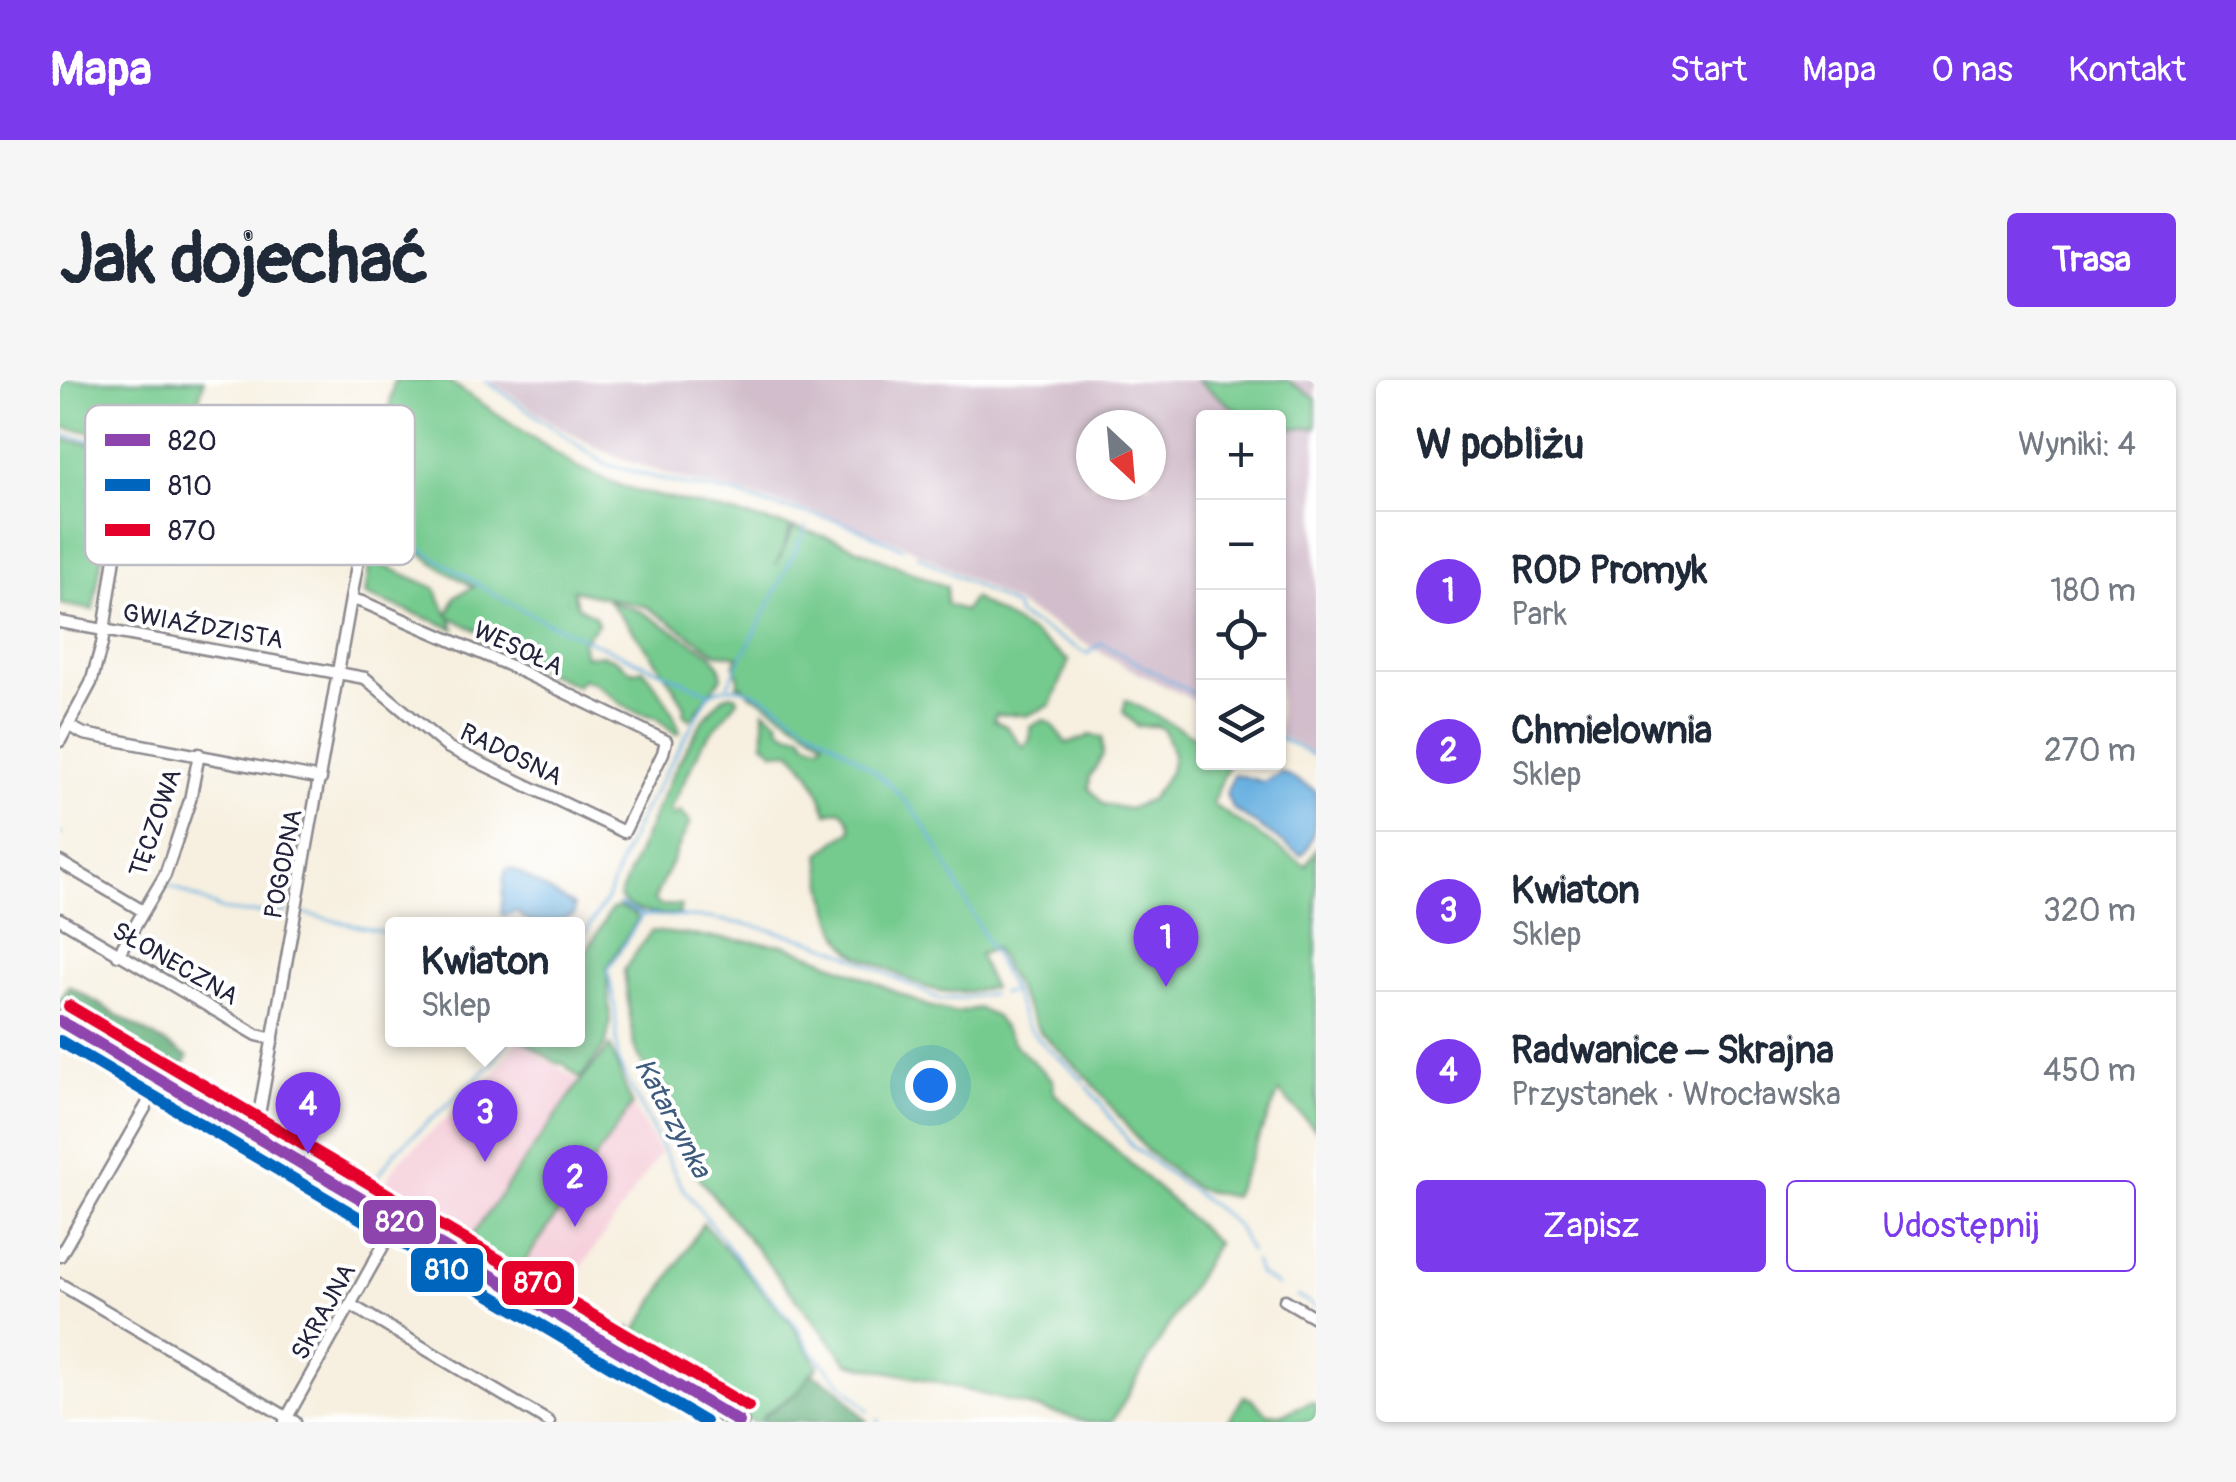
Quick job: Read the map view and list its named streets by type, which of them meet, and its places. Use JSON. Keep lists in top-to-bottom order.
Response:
{
  "streets": {
    "street": [
      "GWIAŹDZISTA",
      "WESOŁA",
      "RADOSNA",
      "TĘCZOWA",
      "POGODNA",
      "SŁONECZNA",
      "SKRAJNA"
    ]
  },
  "crossings": [
    ["GWIAŹDZISTA", "RADOSNA"],
    ["GWIAŹDZISTA", "POGODNA"],
    ["WESOŁA", "RADOSNA"],
    ["WESOŁA", "POGODNA"],
    ["RADOSNA", "POGODNA"],
    ["TĘCZOWA", "POGODNA"],
    ["TĘCZOWA", "SŁONECZNA"],
    ["POGODNA", "SŁONECZNA"]
  ],
  "water": ["Katarzynka"],
  "lines": ["transit line 870", "transit line 820", "transit line 810"],
  "legend": ["820", "810", "870"],
  "north": "bottom right",
  "page": {
    "header": "Mapa",
    "nav": [
      "Start",
      "Mapa",
      "O nas",
      "Kontakt"
    ],
    "buttons": [
      "Trasa",
      ["Zapisz", "Udostępnij"]
    ],
    "title": "Jak dojechać",
    "heading": ["W pobliżu", "Wyniki: 4"],
    "map_buttons": ["+", "−"],
    "list": [
      {
        "mark": "1",
        "name": "ROD Promyk",
        "note": "Park",
        "value": "180 m"
      },
      {
        "mark": "2",
        "name": "Chmielownia",
        "note": "Sklep",
        "value": "270 m"
      },
      {
        "mark": "3",
        "name": "Kwiaton",
        "note": "Sklep",
        "value": "320 m"
      },
      {
        "mark": "4",
        "name": "Radwanice – Skrajna",
        "note": "Przystanek · Wrocławska",
        "value": "450 m"
      }
    ],
    "pins": [
      "1",
      "4",
      "3",
      "2"
    ],
    "popup": ["Kwiaton", "Sklep"]
  }
}
